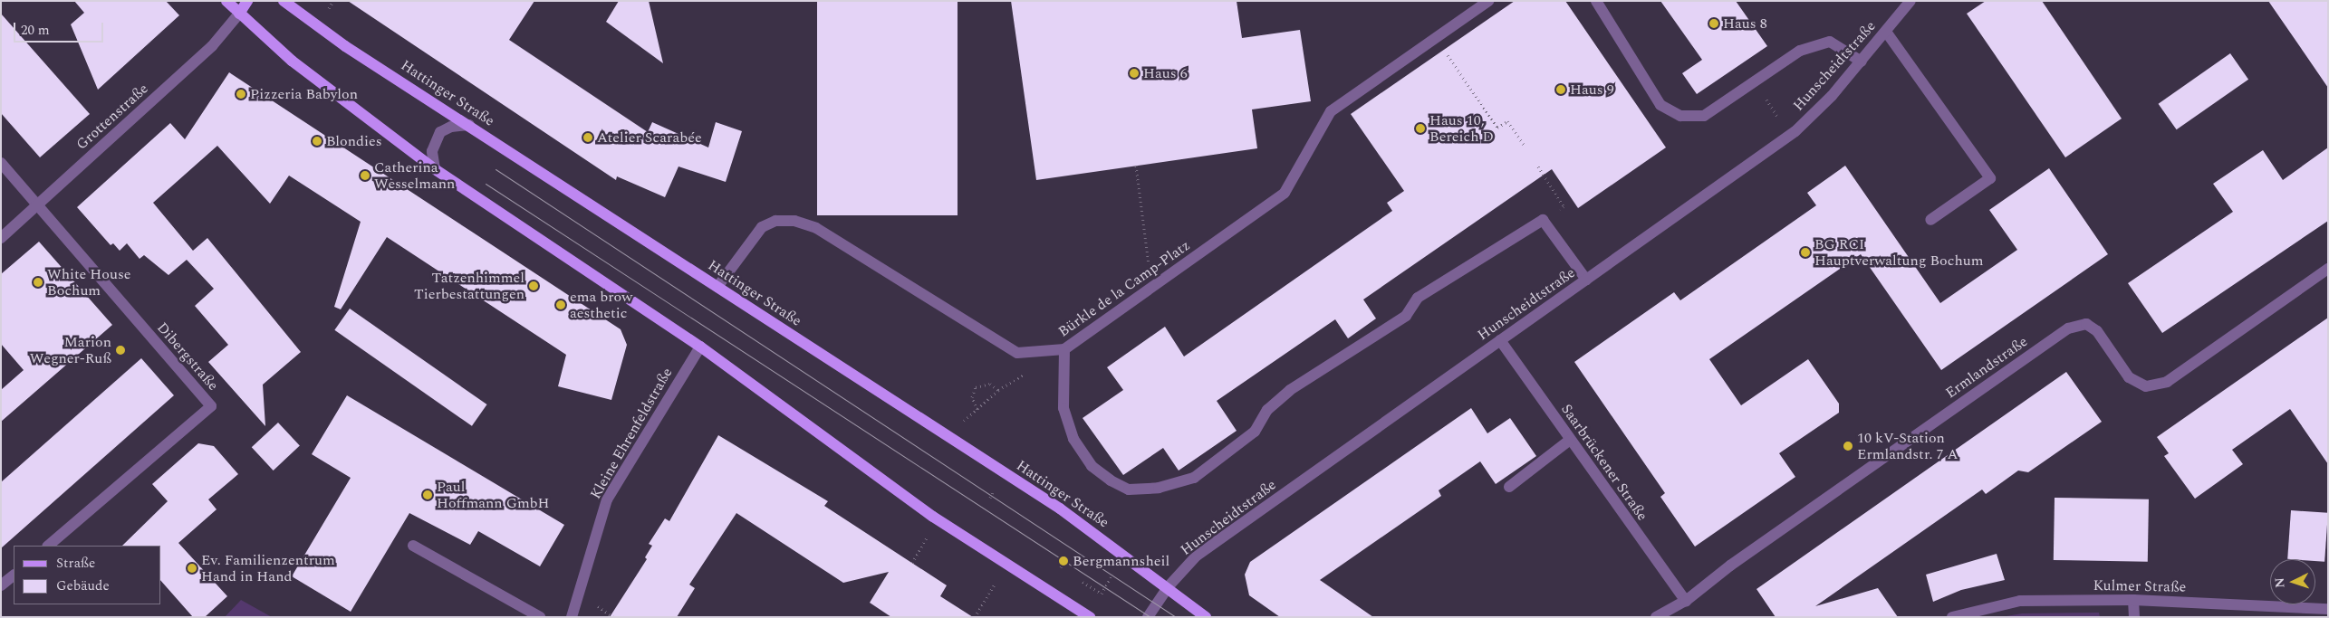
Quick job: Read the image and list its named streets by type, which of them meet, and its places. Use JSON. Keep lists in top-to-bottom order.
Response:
{
  "streets": {
    "main road": ["Hattinger Straße"],
    "street": [
      "Hunscheidtstraße",
      "Grottenstraße",
      "Bürkle de la Camp-Platz",
      "Dibergstraße",
      "Ermlandstraße",
      "Kleine Ehrenfeldstraße",
      "Saarbrückener Straße",
      "Kulmer Straße"
    ]
  },
  "crossings": [
    ["Hunscheidtstraße", "Hattinger Straße"],
    ["Hunscheidtstraße", "Saarbrückener Straße"],
    ["Hattinger Straße", "Bürkle de la Camp-Platz"],
    ["Grottenstraße", "Dibergstraße"],
    ["Ermlandstraße", "Saarbrückener Straße"]
  ],
  "places": [
    "Haus 8",
    "Haus 6",
    "Haus 9",
    "Pizzeria Babylon",
    "Haus 10, Bereich D",
    "Atelier Scarabée",
    "Blondies",
    "Catherina Wesselmann",
    "BG RCI Hauptverwaltung Bochum",
    "White House Bochum",
    "Tatzenhimmel Tierbestattungen",
    "ema brow aesthetic",
    "Marion Wegner-Ruß",
    "10 kV-Station Ermlandstr. 7 A",
    "Paul Hoffmann GmbH",
    "Bergmannsheil",
    "Ev. Familienzentrum Hand in Hand"
  ],
  "legend": ["Straße", "Gebäude"],
  "scale_bar": "20 m",
  "north": "left"
}
